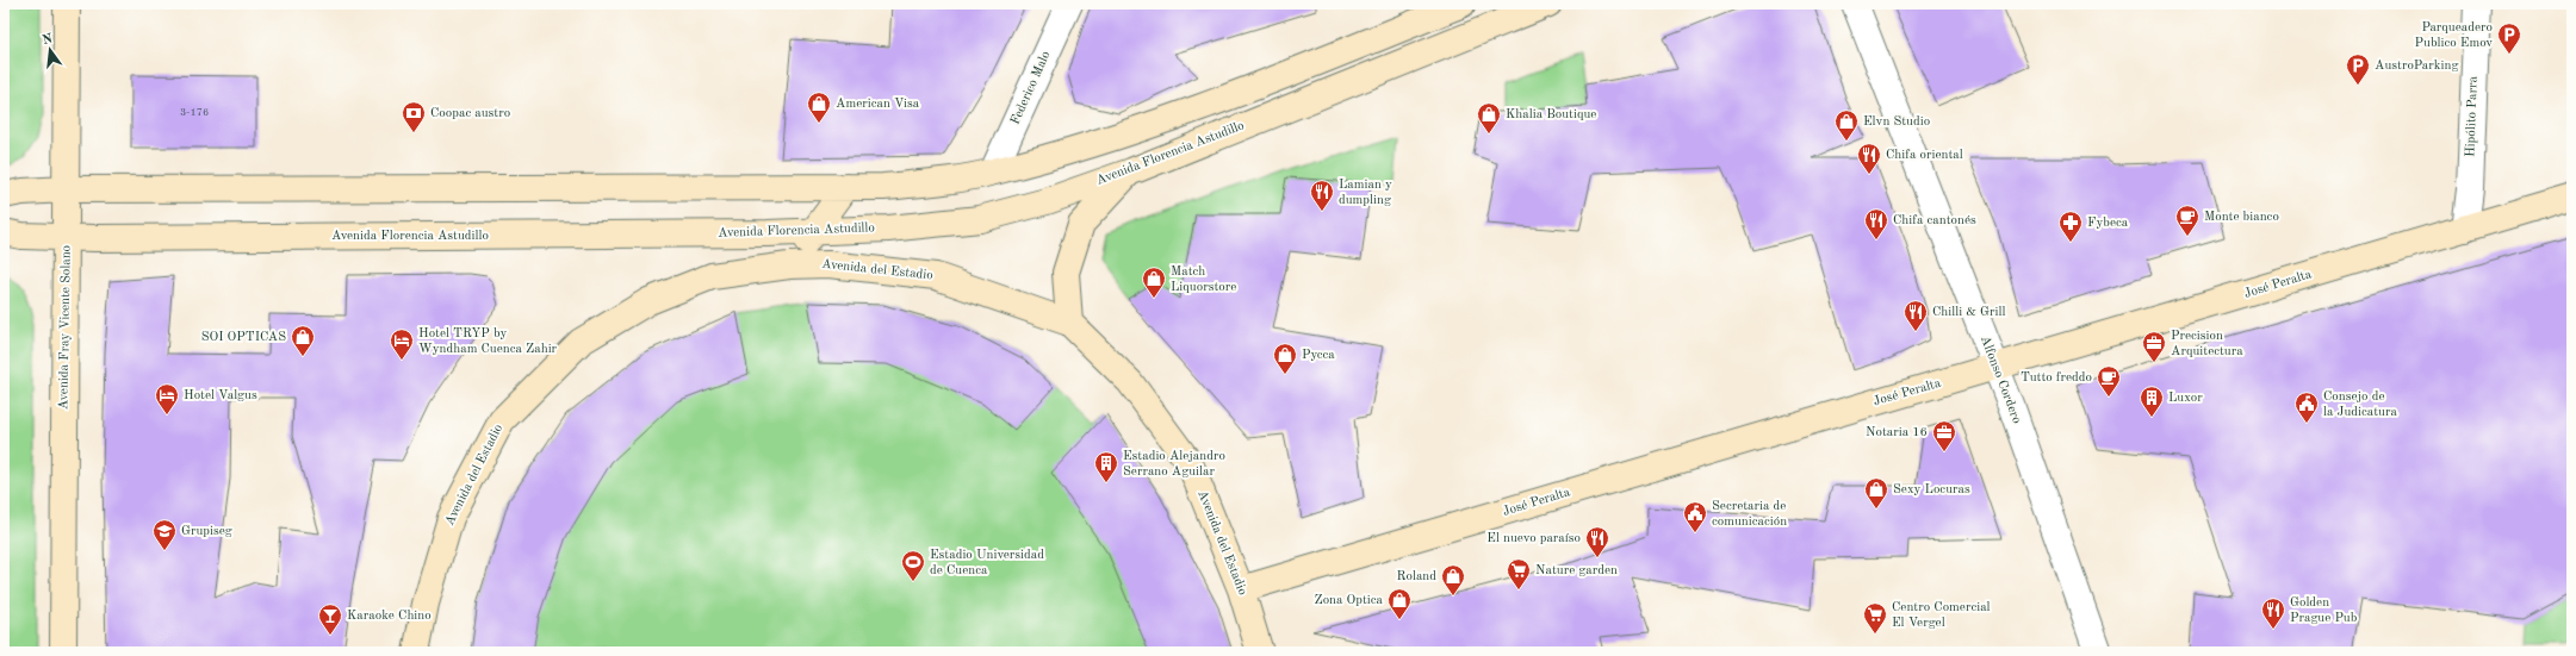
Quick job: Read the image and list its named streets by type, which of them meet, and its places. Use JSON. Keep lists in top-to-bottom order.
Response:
{
  "streets": {
    "main road": [
      "Avenida Florencia Astudillo",
      "Avenida del Estadio",
      "José Peralta",
      "Avenida Fray Vicente Solano"
    ],
    "street": ["Federico Malo", "Hipólito Parra", "Alfonso Cordero"]
  },
  "crossings": [
    ["Hipólito Parra", "José Peralta"],
    ["Avenida Florencia Astudillo", "Avenida Fray Vicente Solano"],
    ["Avenida del Estadio", "José Peralta"],
    ["José Peralta", "Alfonso Cordero"]
  ],
  "places": {
    "parking": ["Parqueadero Publico Emov", "AustroParking"],
    "shop": [
      "American Visa",
      "Khalia Boutique",
      "Elvn Studio",
      "Match Liquorstore",
      "SOI OPTICAS",
      "Pycca",
      "Sexy Locuras",
      "Roland",
      "Zona Optica"
    ],
    "bank": ["Coopac austro"],
    "restaurant": [
      "Chifa oriental",
      "Lamian y dumpling",
      "Chifa cantonés",
      "Chilli & Grill",
      "El nuevo paraíso",
      "Golden Prague Pub"
    ],
    "cafe": ["Monte bianco", "Tutto freddo"],
    "pharmacy": ["Fybeca"],
    "hotel": ["Hotel TRYP by Wyndham Cuenca Zahir", "Hotel Valgus"],
    "office": ["Precision Arquitectura", "Notaria 16"],
    "building": ["Luxor", "Estadio Alejandro Serrano Aguilar"],
    "public building": ["Consejo de la Judicatura", "Secretaria de comunicación"],
    "school or university": ["Grupiseg"],
    "sports": ["Estadio Universidad de Cuenca"],
    "supermarket": ["Nature garden", "Centro Comercial El Vergel"],
    "bar": ["Karaoke Chino"]
  },
  "house_numbers": ["3-176"],
  "north": "top"
}
